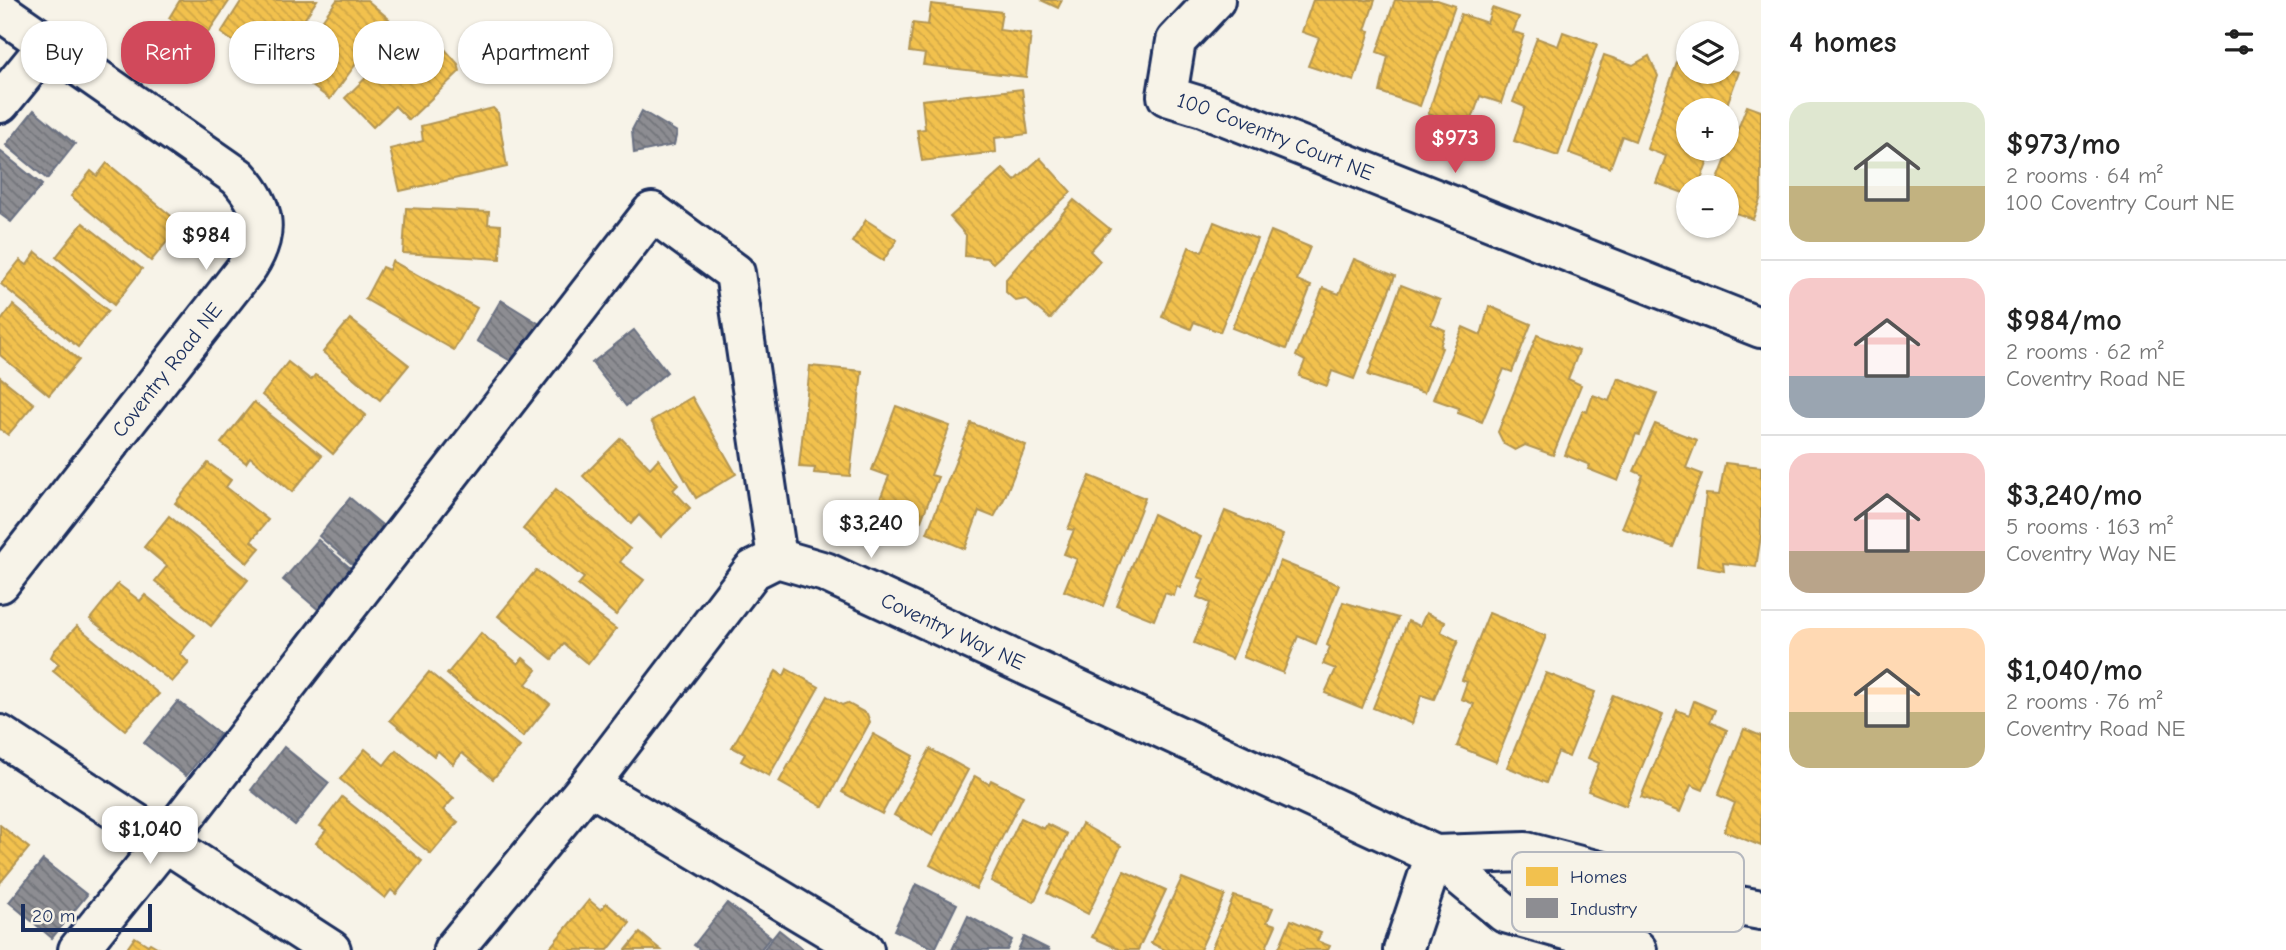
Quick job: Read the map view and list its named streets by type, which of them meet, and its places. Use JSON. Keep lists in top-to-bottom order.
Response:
{
  "streets": {
    "street": ["100 Coventry Court NE", "Coventry Road NE", "Coventry Way NE"]
  },
  "legend": ["Homes", "Industry"],
  "scale_bar": "20 m",
  "page": {
    "heading": "4 homes",
    "map_buttons": ["+", "−"],
    "chip": [
      "Buy",
      "Rent",
      "Filters",
      "New",
      "Apartment"
    ],
    "list": [
      {
        "name": "$973/mo",
        "note": "2 rooms · 64 m² · 100 Coventry Court NE"
      },
      {
        "name": "$984/mo",
        "note": "2 rooms · 62 m² · Coventry Road NE"
      },
      {
        "name": "$3,240/mo",
        "note": "5 rooms · 163 m² · Coventry Way NE"
      },
      {
        "name": "$1,040/mo",
        "note": "2 rooms · 76 m² · Coventry Road NE"
      }
    ],
    "price": [
      "$973",
      "$984",
      "$3,240",
      "$1,040"
    ],
    "scale": "20 m"
  }
}
